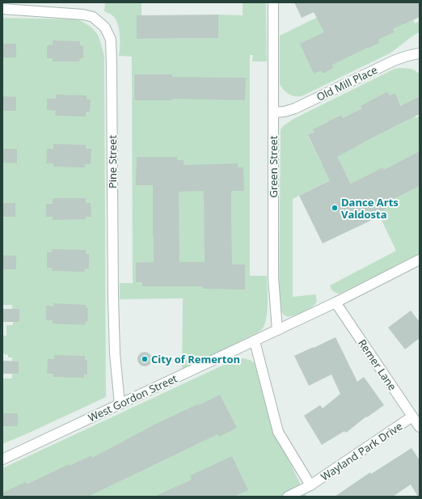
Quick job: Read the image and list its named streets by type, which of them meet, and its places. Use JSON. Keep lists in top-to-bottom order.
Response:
{
  "streets": {
    "street": [
      "Old Mill Place",
      "Pine Street",
      "Green Street",
      "Remer Lane",
      "West Gordon Street",
      "Wayland Park Drive"
    ]
  },
  "crossings": [
    ["Old Mill Place", "Green Street"],
    ["Pine Street", "West Gordon Street"],
    ["Green Street", "West Gordon Street"],
    ["Remer Lane", "West Gordon Street"],
    ["Remer Lane", "Wayland Park Drive"],
    ["West Gordon Street", "Wayland Park Drive"]
  ],
  "places": ["Dance Arts Valdosta", "City of Remerton"]
}
